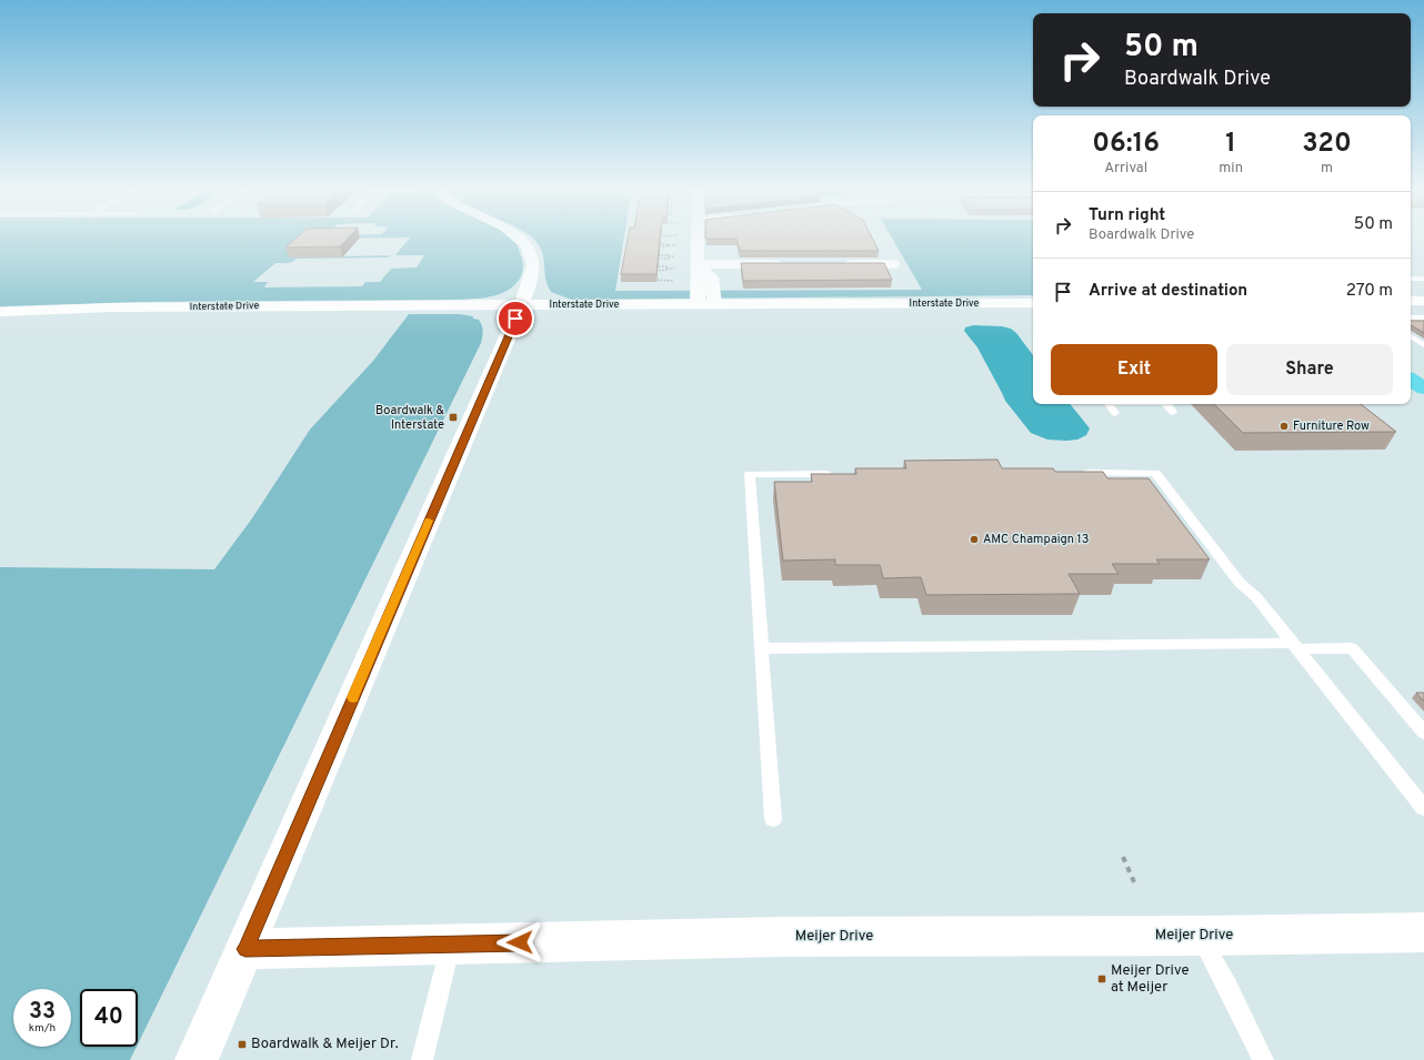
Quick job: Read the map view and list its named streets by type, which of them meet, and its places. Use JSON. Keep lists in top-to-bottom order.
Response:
{
  "streets": {
    "street": ["Interstate Drive", "Meijer Drive"]
  },
  "places": {
    "transit": ["Boardwalk & Interstate", "Meijer Drive at Meijer", "Boardwalk & Meijer Dr."],
    "other": ["Furniture Row", "AMC Champaign 13"]
  },
  "page": {
    "turn": ["50 m", "Boardwalk Drive"],
    "eta": [
      "06:16",
      "Arrival",
      "1",
      "min",
      "320",
      "m"
    ],
    "list": [
      {
        "name": "Turn right",
        "note": "Boardwalk Drive",
        "value": "50 m"
      },
      {
        "name": "Arrive at destination",
        "value": "270 m"
      }
    ],
    "buttons": ["Exit", "Share"],
    "speed": "33 km/h",
    "limit": "40"
  }
}
